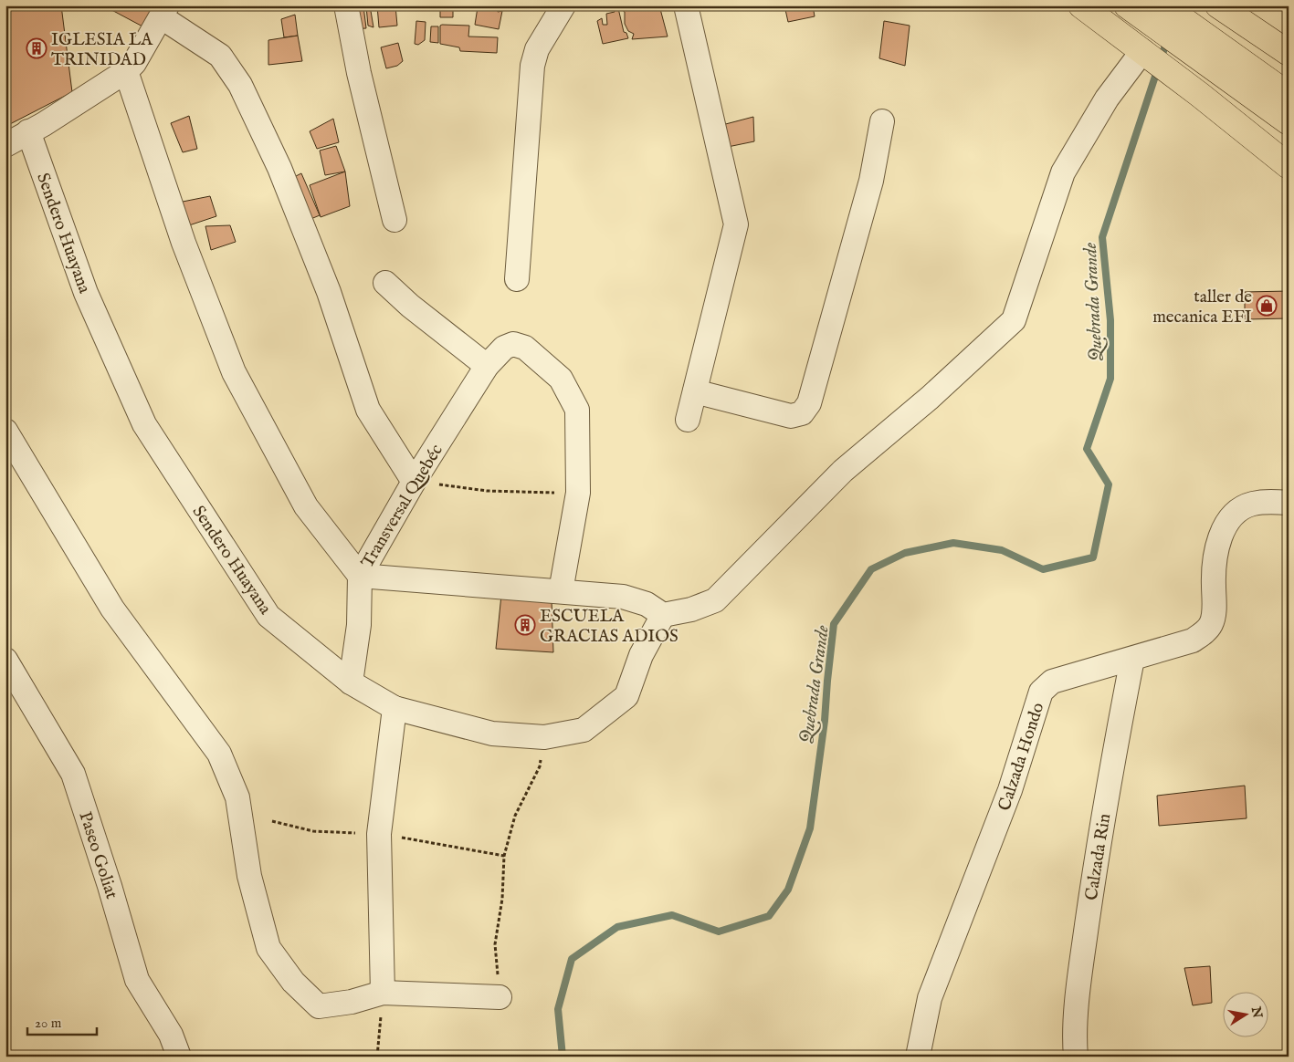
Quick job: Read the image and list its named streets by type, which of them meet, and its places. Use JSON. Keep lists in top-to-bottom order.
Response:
{
  "streets": {
    "street": [
      "Sendero Huayana",
      "Transversal Quebéc",
      "Calzada Hondo",
      "Paseo Goliat",
      "Calzada Rin"
    ]
  },
  "crossings": [
    ["Sendero Huayana", "Transversal Quebéc"],
    ["Calzada Hondo", "Calzada Rin"]
  ],
  "water": ["Quebrada Grande"],
  "places": {
    "building": ["IGLESIA LA TRINIDAD", "ESCUELA GRACIAS ADIOS"],
    "shop": ["taller de mecanica EFI"]
  },
  "scale_bar": "20 m",
  "north": "right"
}
